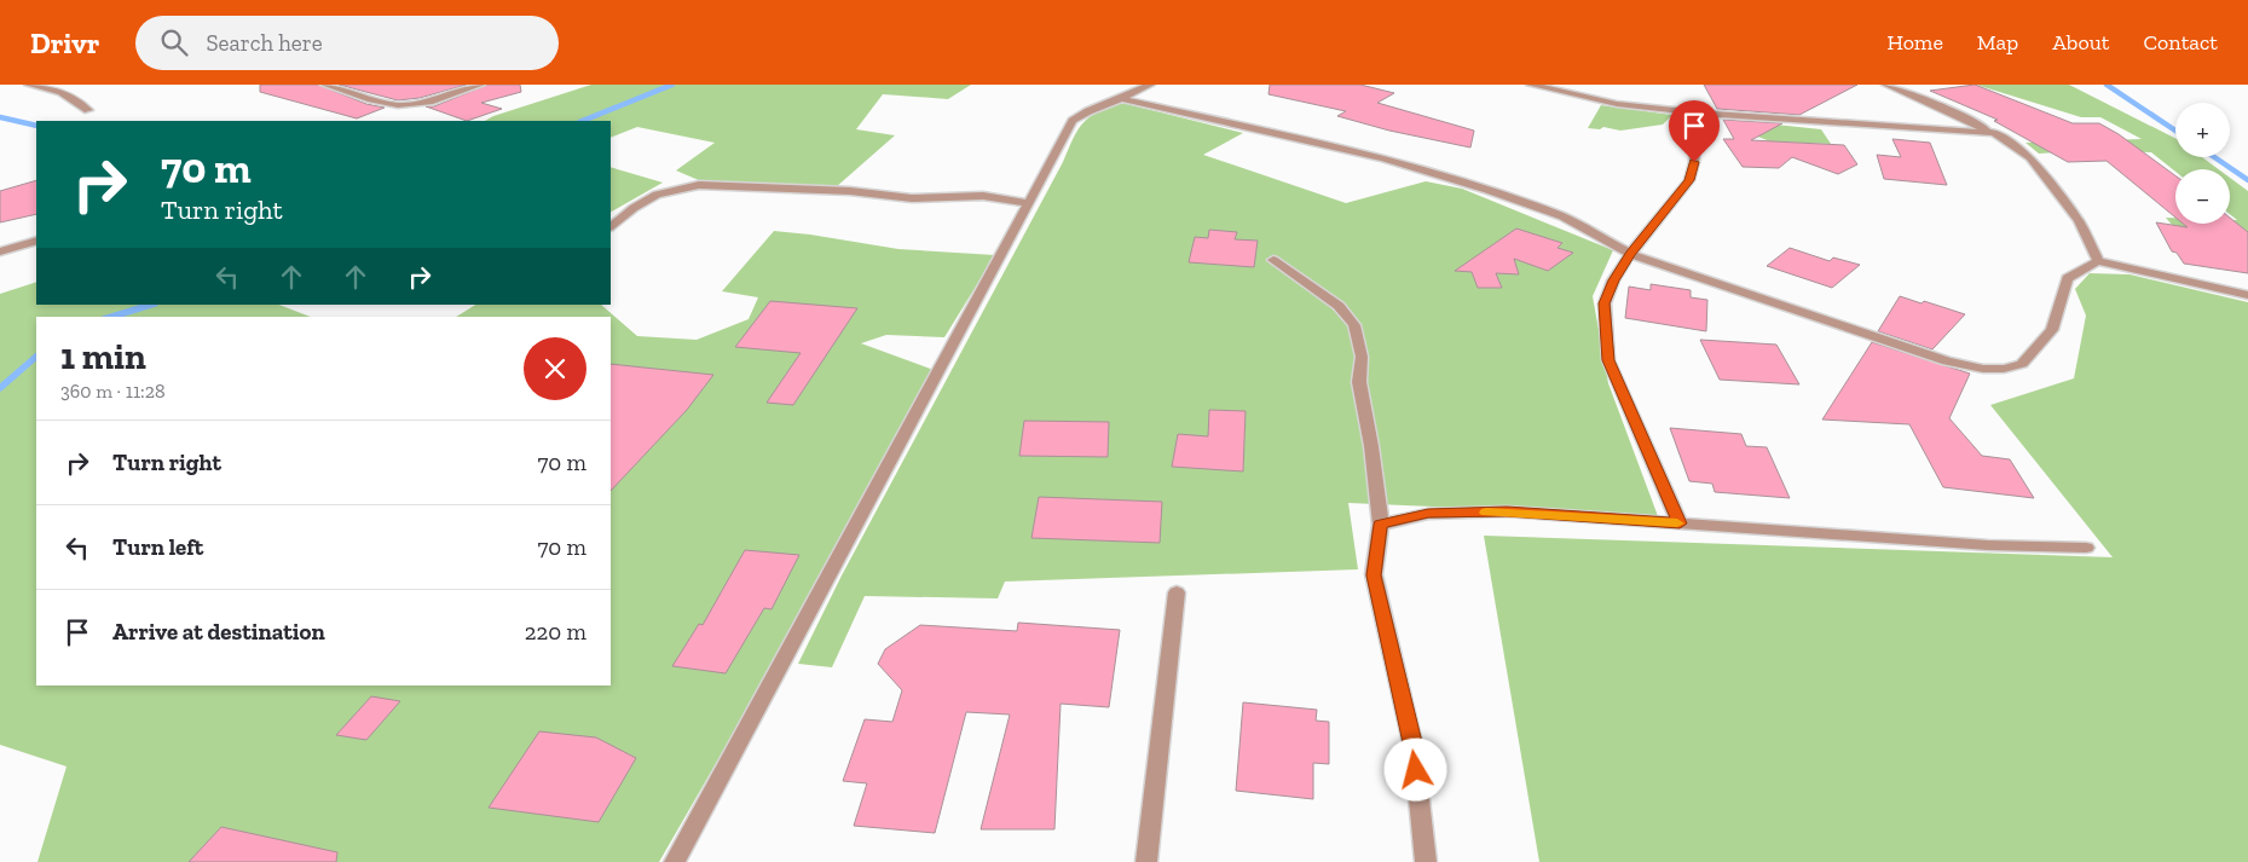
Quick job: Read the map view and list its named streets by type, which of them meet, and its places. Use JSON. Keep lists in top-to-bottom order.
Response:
{
  "page": {
    "header": "Drivr",
    "search": "Search here",
    "nav": [
      "Home",
      "Map",
      "About",
      "Contact"
    ],
    "map_buttons": ["+", "−"],
    "turn": ["70 m", "Turn right"],
    "heading": ["1 min", "360 m · 11:28"],
    "list": [
      {
        "name": "Turn right",
        "value": "70 m"
      },
      {
        "name": "Turn left",
        "value": "70 m"
      },
      {
        "name": "Arrive at destination",
        "value": "220 m"
      }
    ]
  }
}
